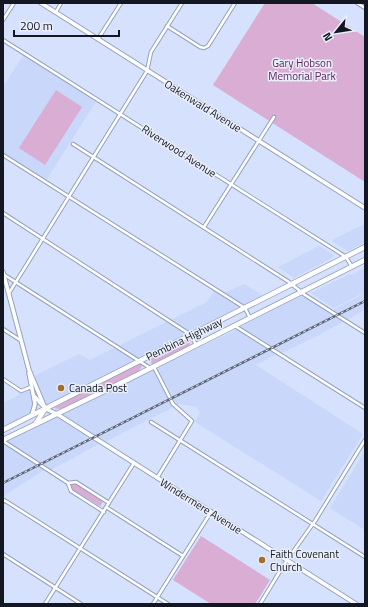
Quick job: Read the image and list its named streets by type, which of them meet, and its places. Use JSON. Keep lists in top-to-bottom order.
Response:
{
  "streets": {
    "main road": ["Pembina Highway"],
    "street": ["Oakenwald Avenue", "Riverwood Avenue", "Windermere Avenue"]
  },
  "crossings": [
    ["Riverwood Avenue", "Pembina Highway"],
    ["Pembina Highway", "Windermere Avenue"]
  ],
  "parks": ["Gary Hobson Memorial Park"],
  "places": ["Canada Post", "Faith Covenant Church"],
  "scale_bar": "200 m",
  "north": "bottom left"
}
